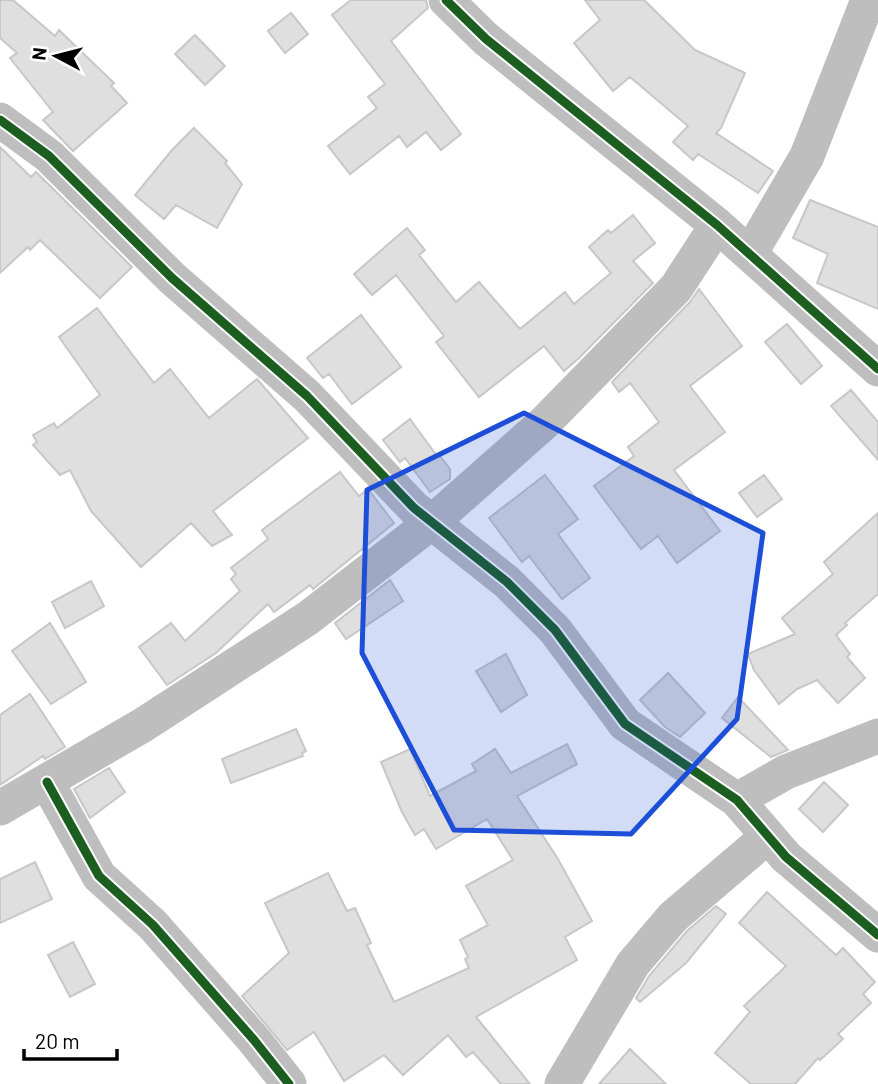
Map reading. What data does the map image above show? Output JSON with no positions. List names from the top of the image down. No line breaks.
{"scale_bar":"20 m","north":"left"}
